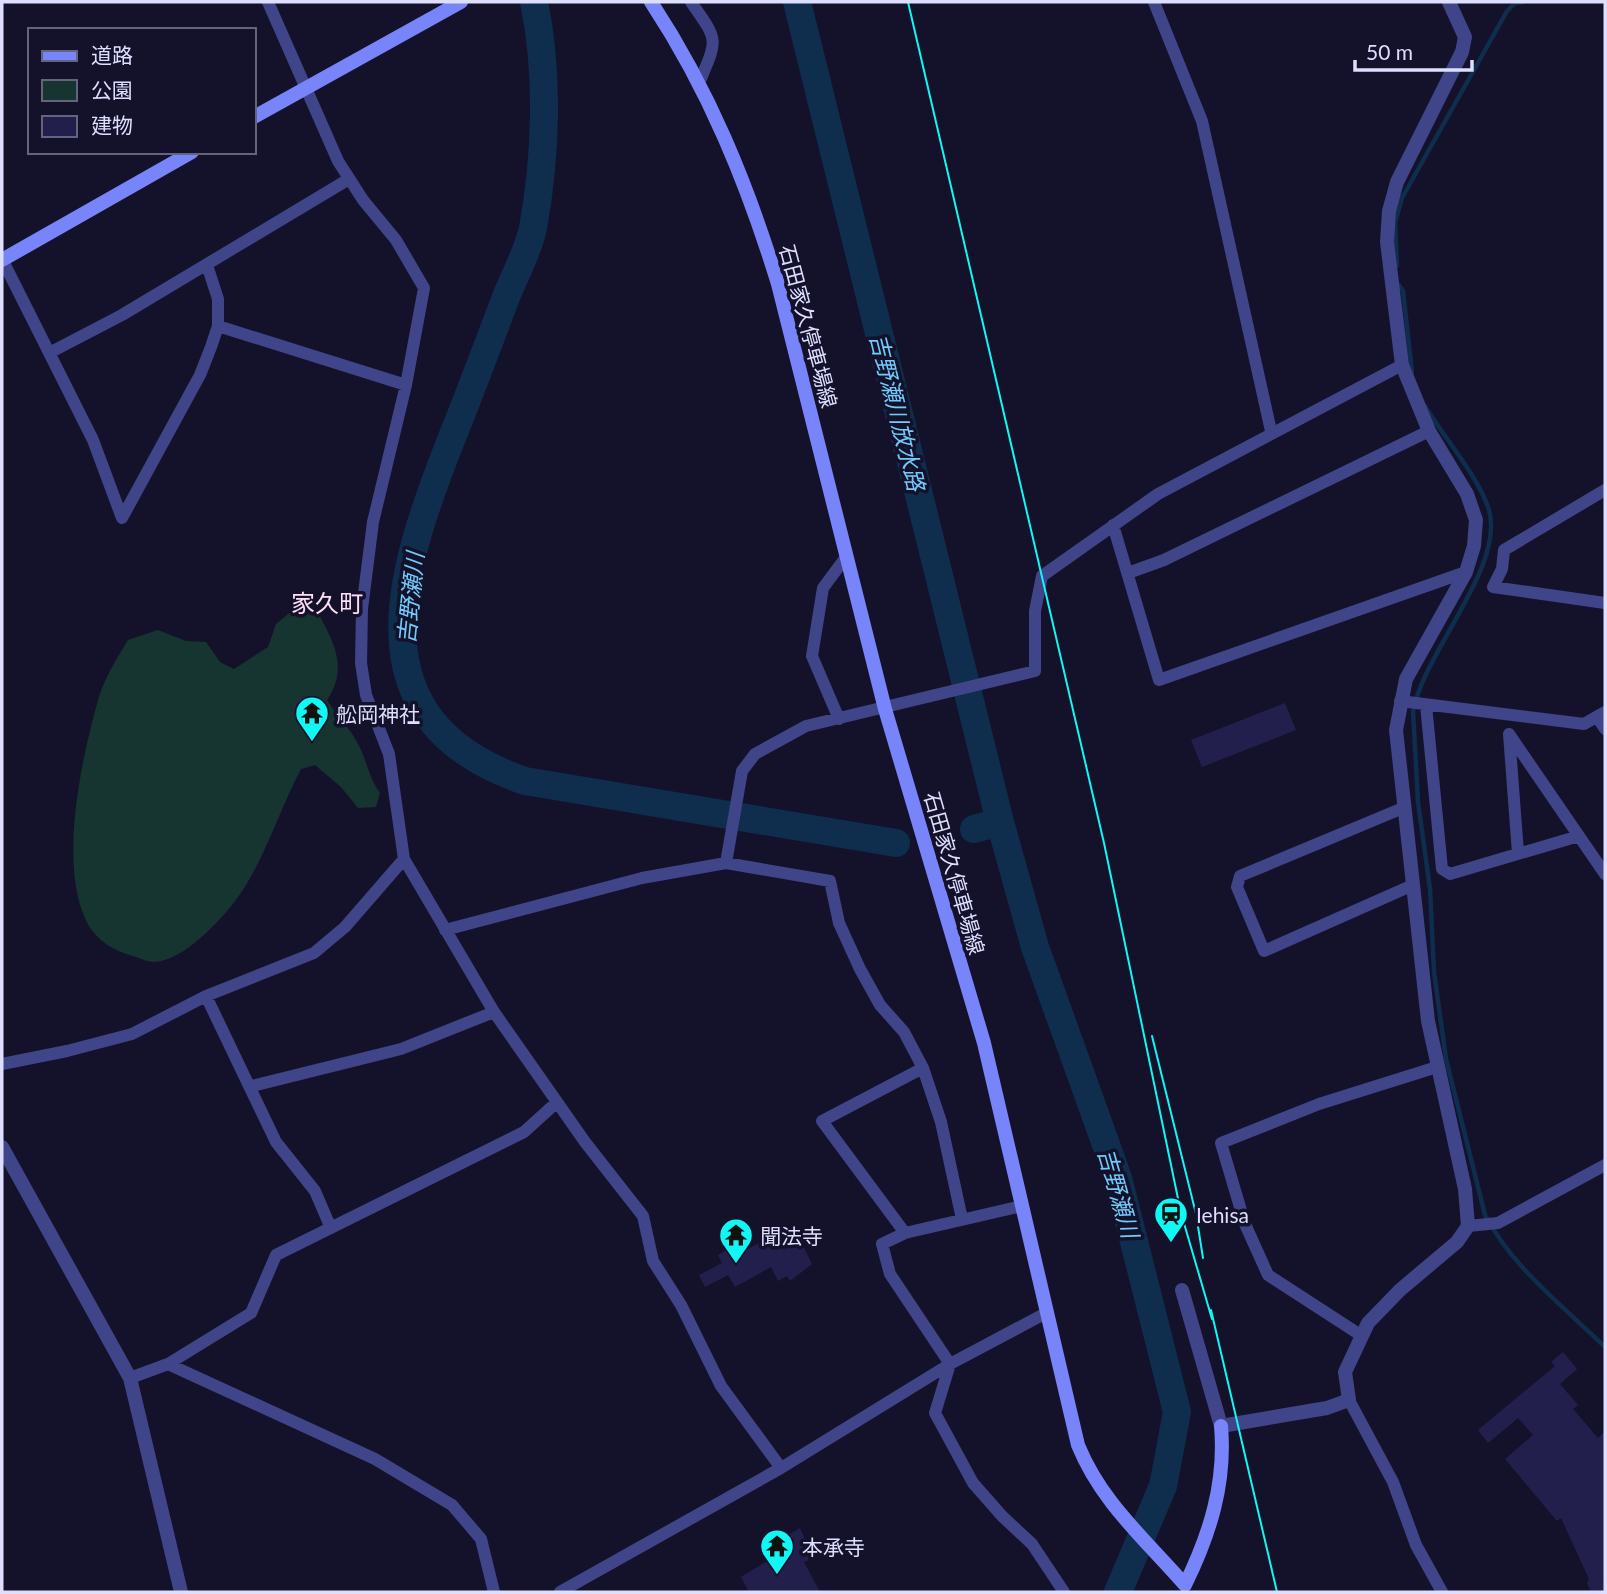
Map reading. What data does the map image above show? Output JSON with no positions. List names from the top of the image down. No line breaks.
{"streets":{"main road":["石田家久停車場線"]},"districts":["家久町"],"water":["吉野瀬川放水路","吉野瀬川"],"places":{"temple":["舩岡神社","聞法寺","本承寺"],"station":["Iehisa"]},"legend":["道路","公園","建物"],"scale_bar":"50 m"}
